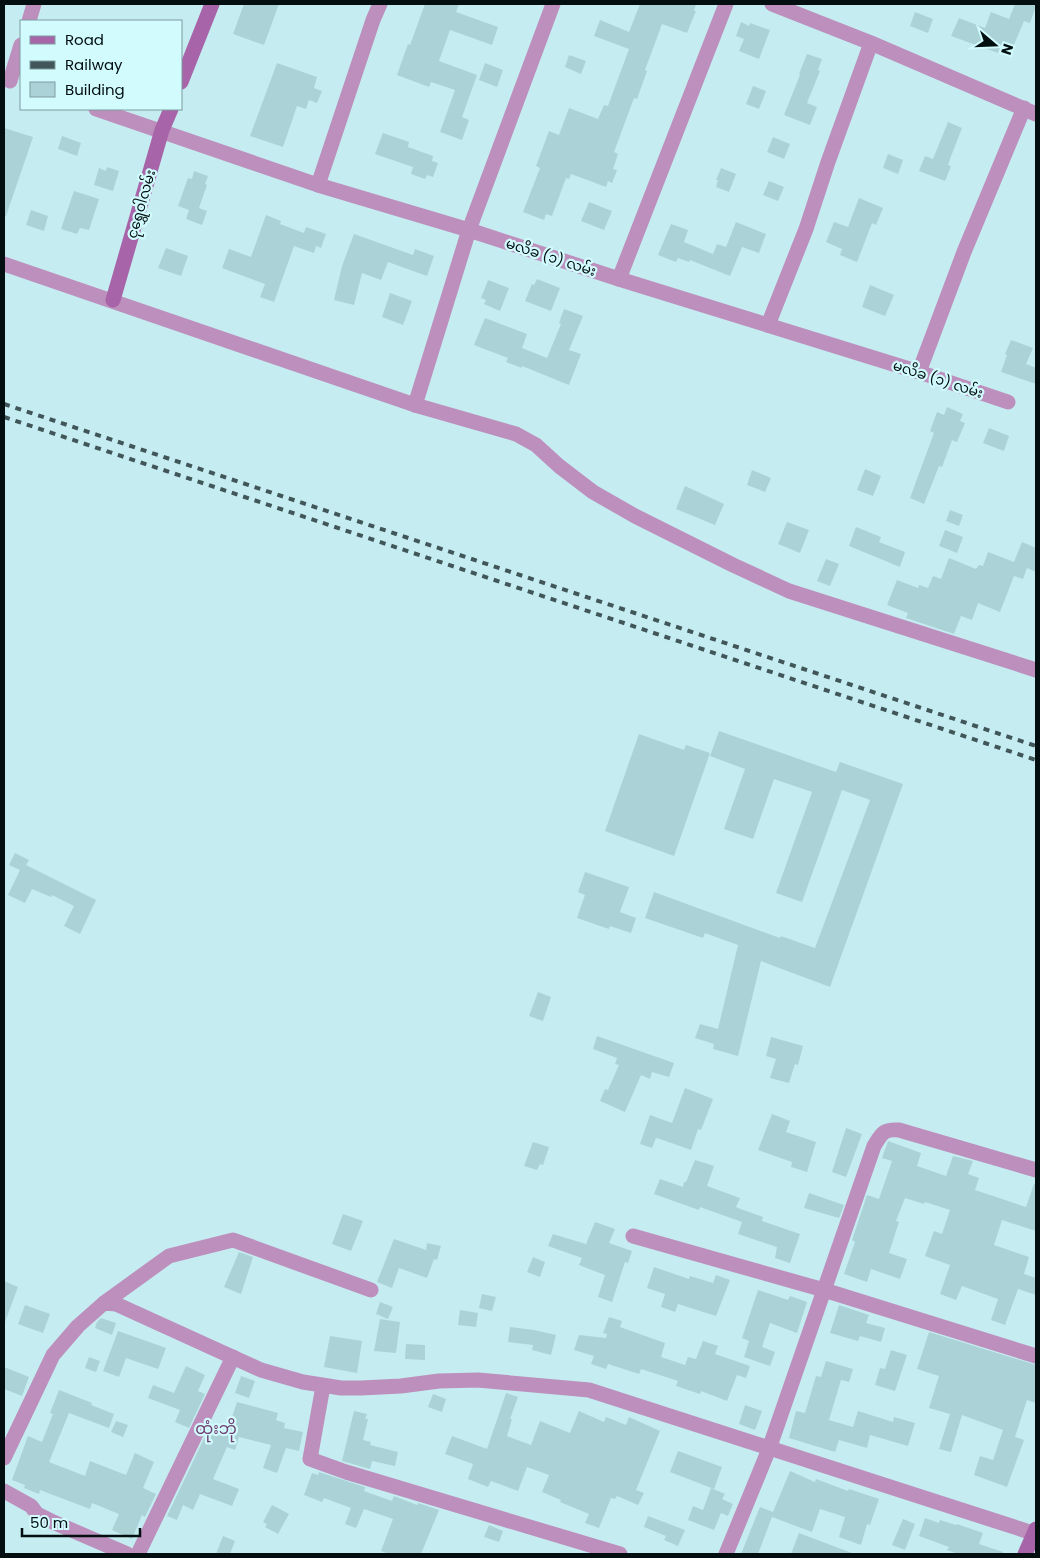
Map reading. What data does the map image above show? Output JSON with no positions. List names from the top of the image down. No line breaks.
{"streets":{"street":["ငုရွှေဝါလမ်း","မလိခ (၁) လမ်း"]},"crossings":[["ငုရွှေဝါလမ်း","မလိခ (၁) လမ်း"]],"districts":["ထုံးဘို"],"legend":["Road","Railway","Building"],"scale_bar":"50 m","north":"right"}
